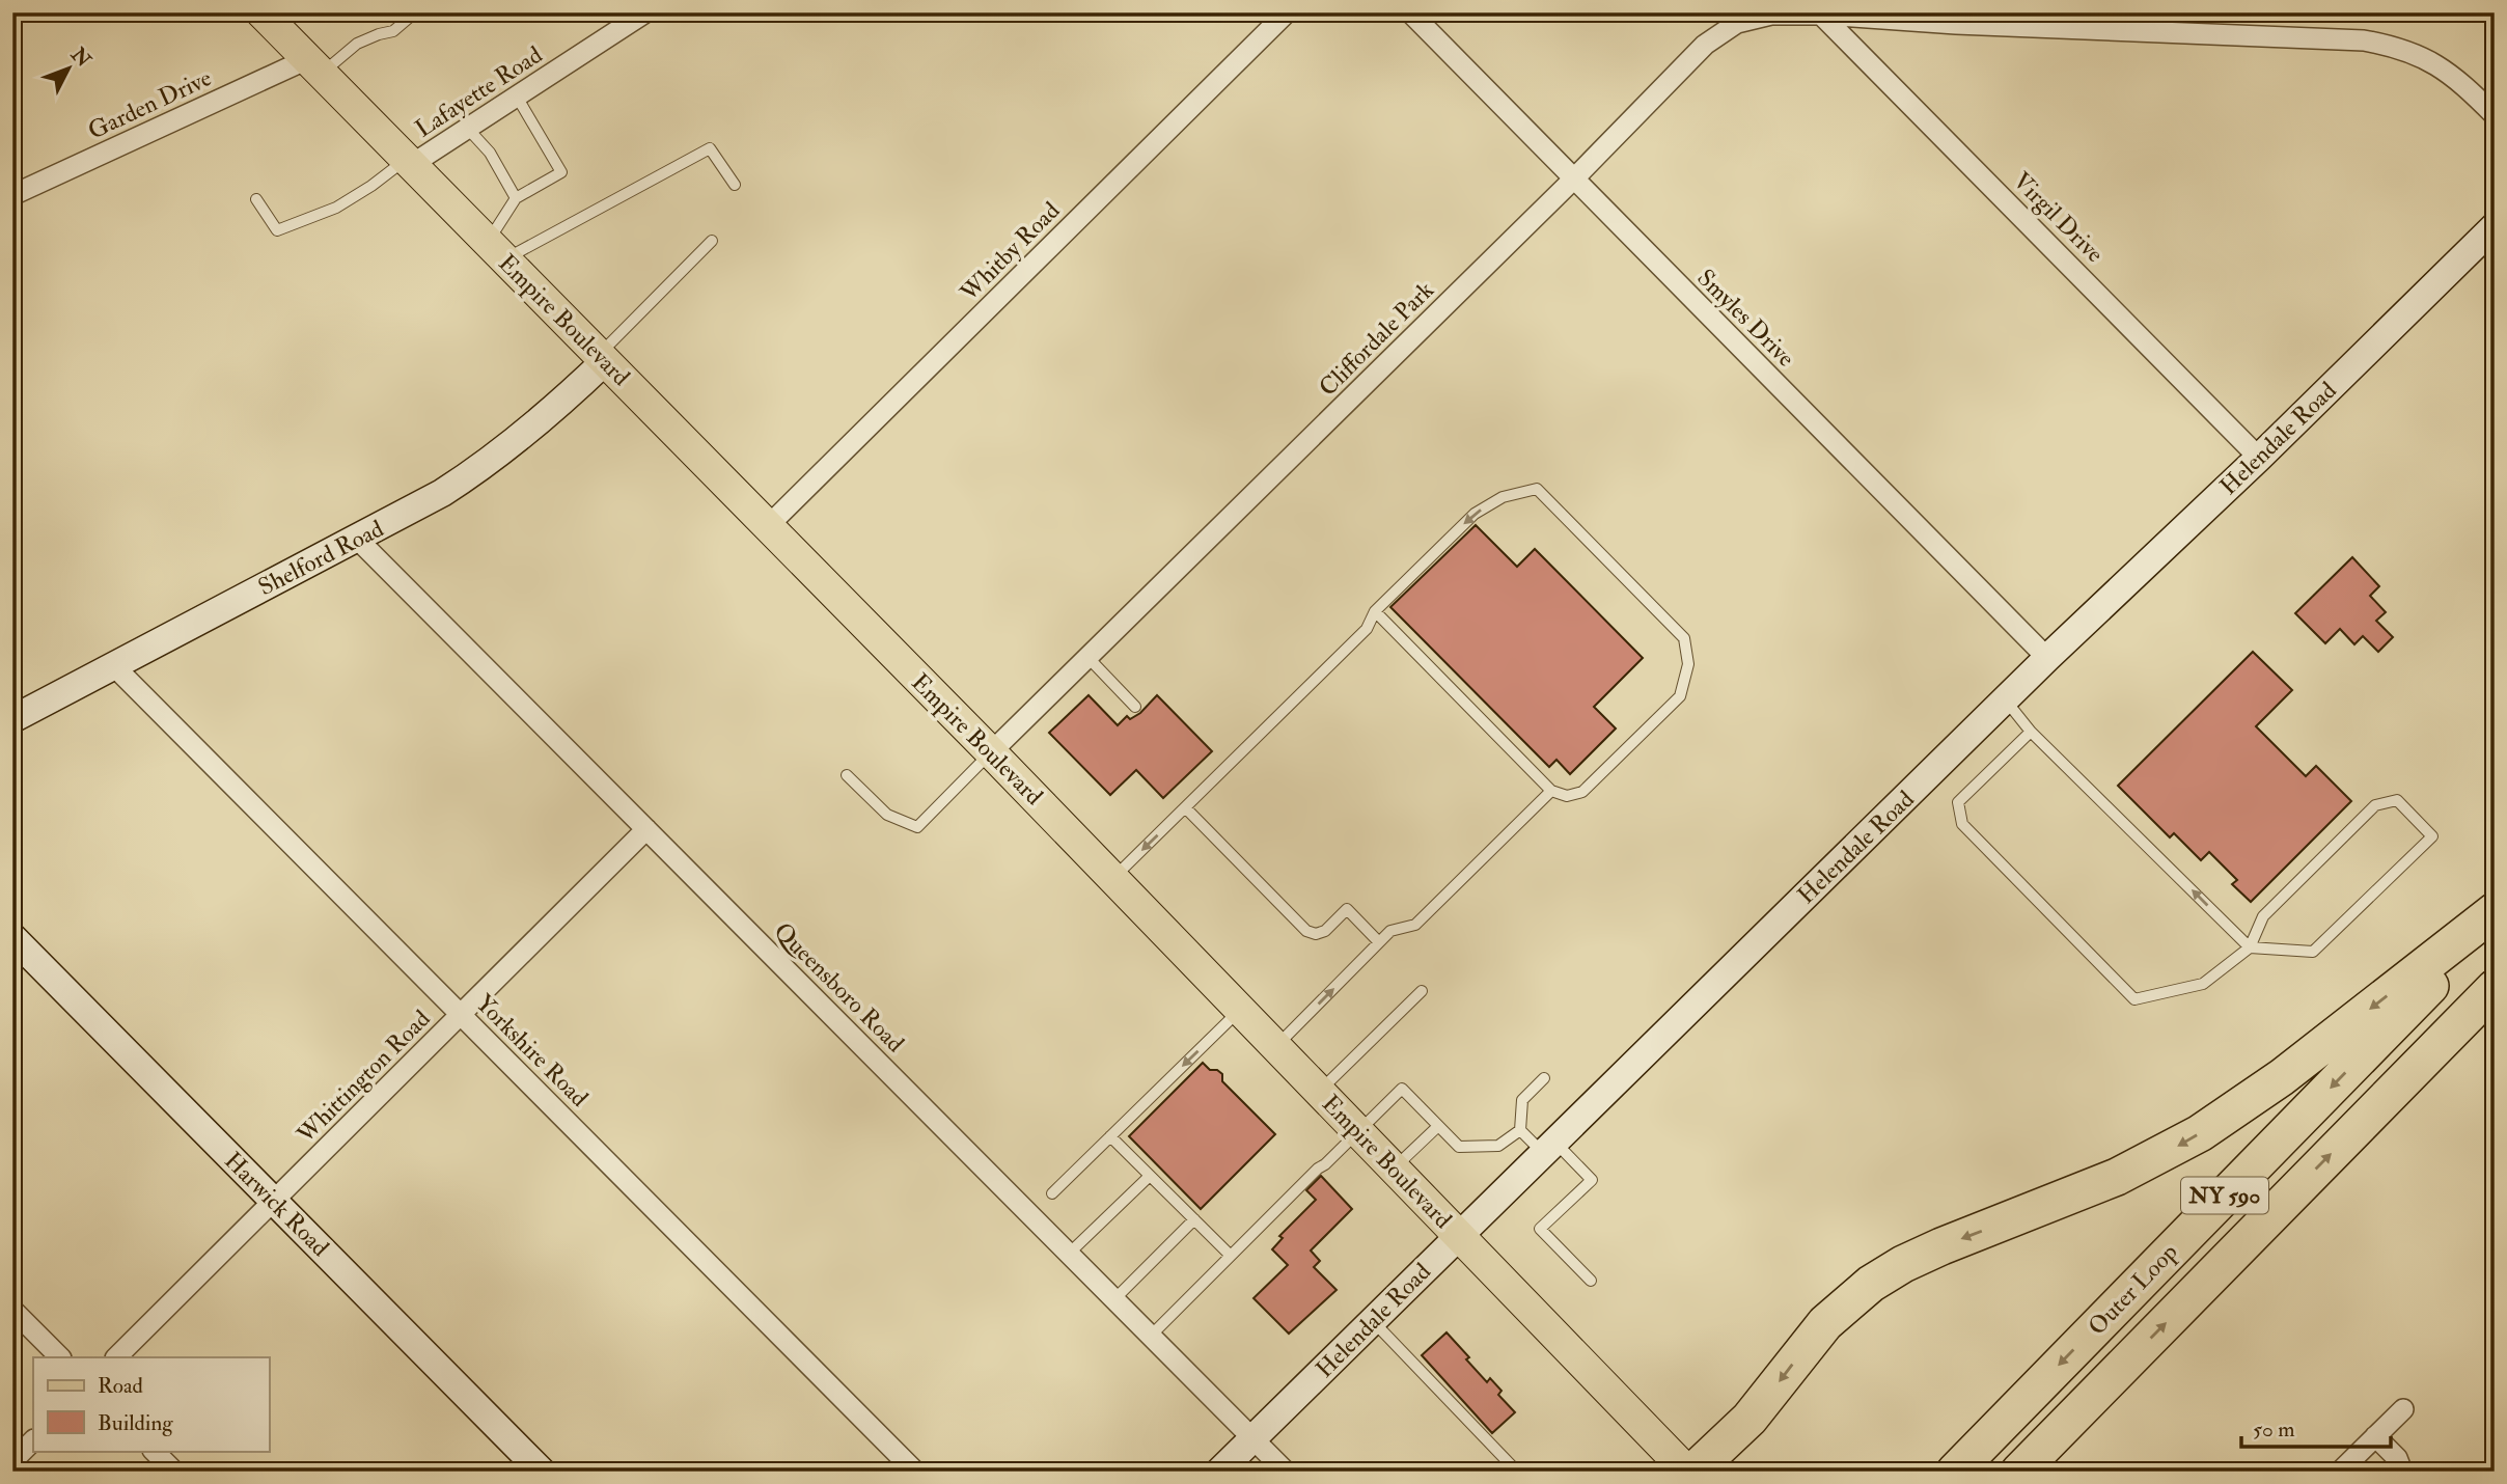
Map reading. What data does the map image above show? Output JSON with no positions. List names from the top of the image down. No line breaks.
{"streets":{"highway":["NY 590","Outer Loop"],"main road":["Empire Boulevard"],"street":["Lafayette Road","Garden Drive","Virgil Drive","Whitby Road","Smyles Drive","Cliffordale Park","Helendale Road","Shelford Road","Queensboro Road","Yorkshire Road","Whittington Road","Harwick Road"]},"crossings":[["Lafayette Road","Empire Boulevard"],["Garden Drive","Empire Boulevard"],["Virgil Drive","Cliffordale Park"],["Virgil Drive","Helendale Road"],["Whitby Road","Empire Boulevard"],["Smyles Drive","Cliffordale Park"],["Smyles Drive","Helendale Road"],["Empire Boulevard","Cliffordale Park"],["Empire Boulevard","Helendale Road"],["Empire Boulevard","Shelford Road"],["Helendale Road","Queensboro Road"],["Shelford Road","Queensboro Road"],["Shelford Road","Yorkshire Road"],["Queensboro Road","Whittington Road"],["Yorkshire Road","Whittington Road"],["Whittington Road","Harwick Road"]],"legend":["Road","Building"],"scale_bar":"50 m","north":"top right"}
